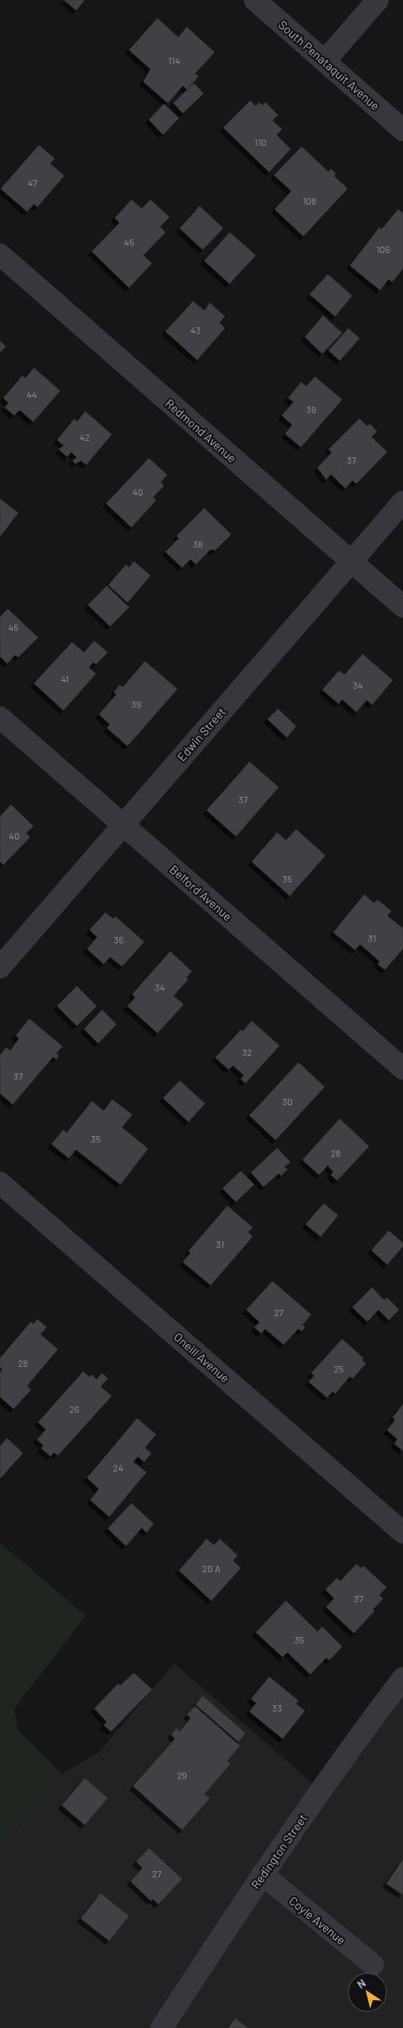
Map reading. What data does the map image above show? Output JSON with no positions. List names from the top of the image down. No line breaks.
{"streets":{"street":["South Penataquit Avenue","Redmond Avenue","Edwin Street","Belford Avenue","Oneill Avenue","Redington Street","Coyle Avenue"]},"crossings":[["Redmond Avenue","Edwin Street"],["Edwin Street","Belford Avenue"],["Redington Street","Coyle Avenue"]],"house_numbers":["114","110","47","108","45","106","43","44","39","42","37","40","38","45","41","34","39","37","40","35","31","36","34","32","37","30","35","28","31","27","28","25","26","24","20 A","37","35","33","29","27"],"north":"top left"}
